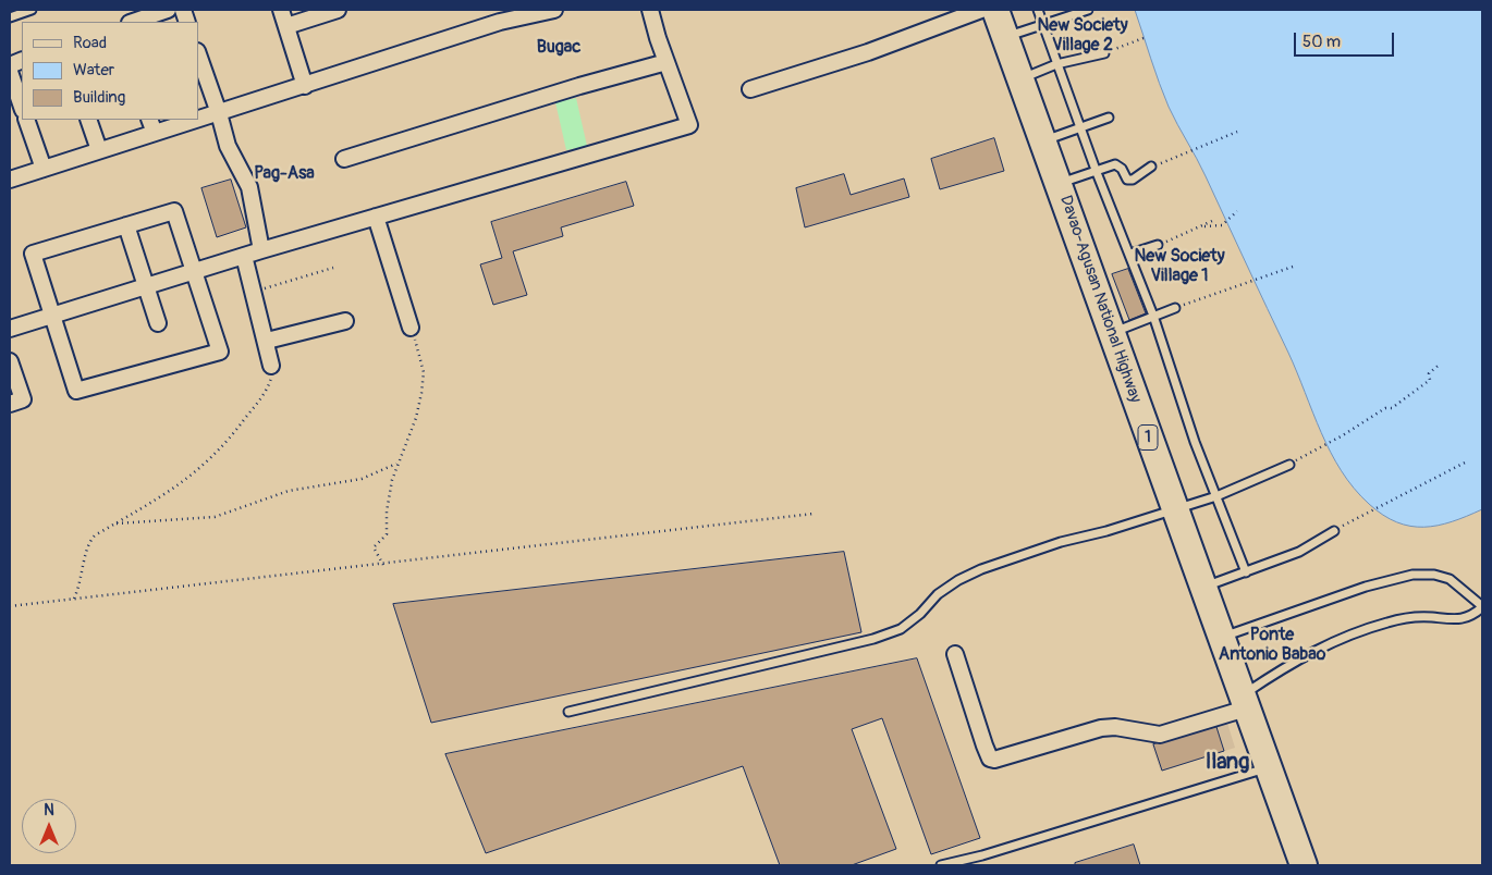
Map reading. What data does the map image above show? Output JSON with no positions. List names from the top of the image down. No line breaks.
{"streets":{"highway":["Davao-Agusan National Highway","1"]},"districts":["New Society Village 2","Bugac","Pag-Asa","New Society Village 1","Ponte Antonio Babao","Ilang"],"legend":["Road","Water","Building"],"scale_bar":"50 m","north":"top"}
